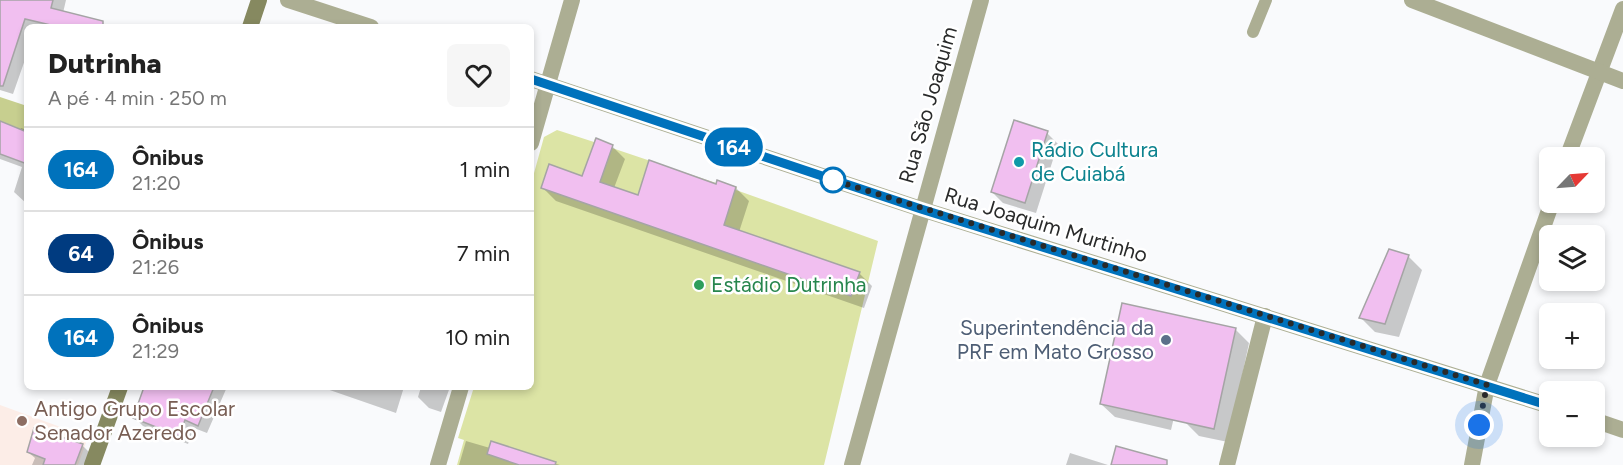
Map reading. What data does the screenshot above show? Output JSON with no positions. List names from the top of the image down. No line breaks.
{"streets":{"street":["Rua São Joaquim","Rua Joaquim Murtinho"]},"crossings":[["Rua São Joaquim","Rua Joaquim Murtinho"]],"places":["Rádio Cultura de Cuiabá","Estádio Dutrinha","Superintendência da PRF em Mato Grosso","Antigo Grupo Escolar Senador Azeredo"],"lines":["bus line 164"],"north":"top right","page":{"on_map":"164","heading":["Dutrinha","A pé · 4 min · 250 m"],"list":[{"mark":"164","name":"Ônibus","note":"21:20","value":"1 min"},{"mark":"64","name":"Ônibus","note":"21:26","value":"7 min"},{"mark":"164","name":"Ônibus","note":"21:29","value":"10 min"}],"map_buttons":["+","−"]}}
